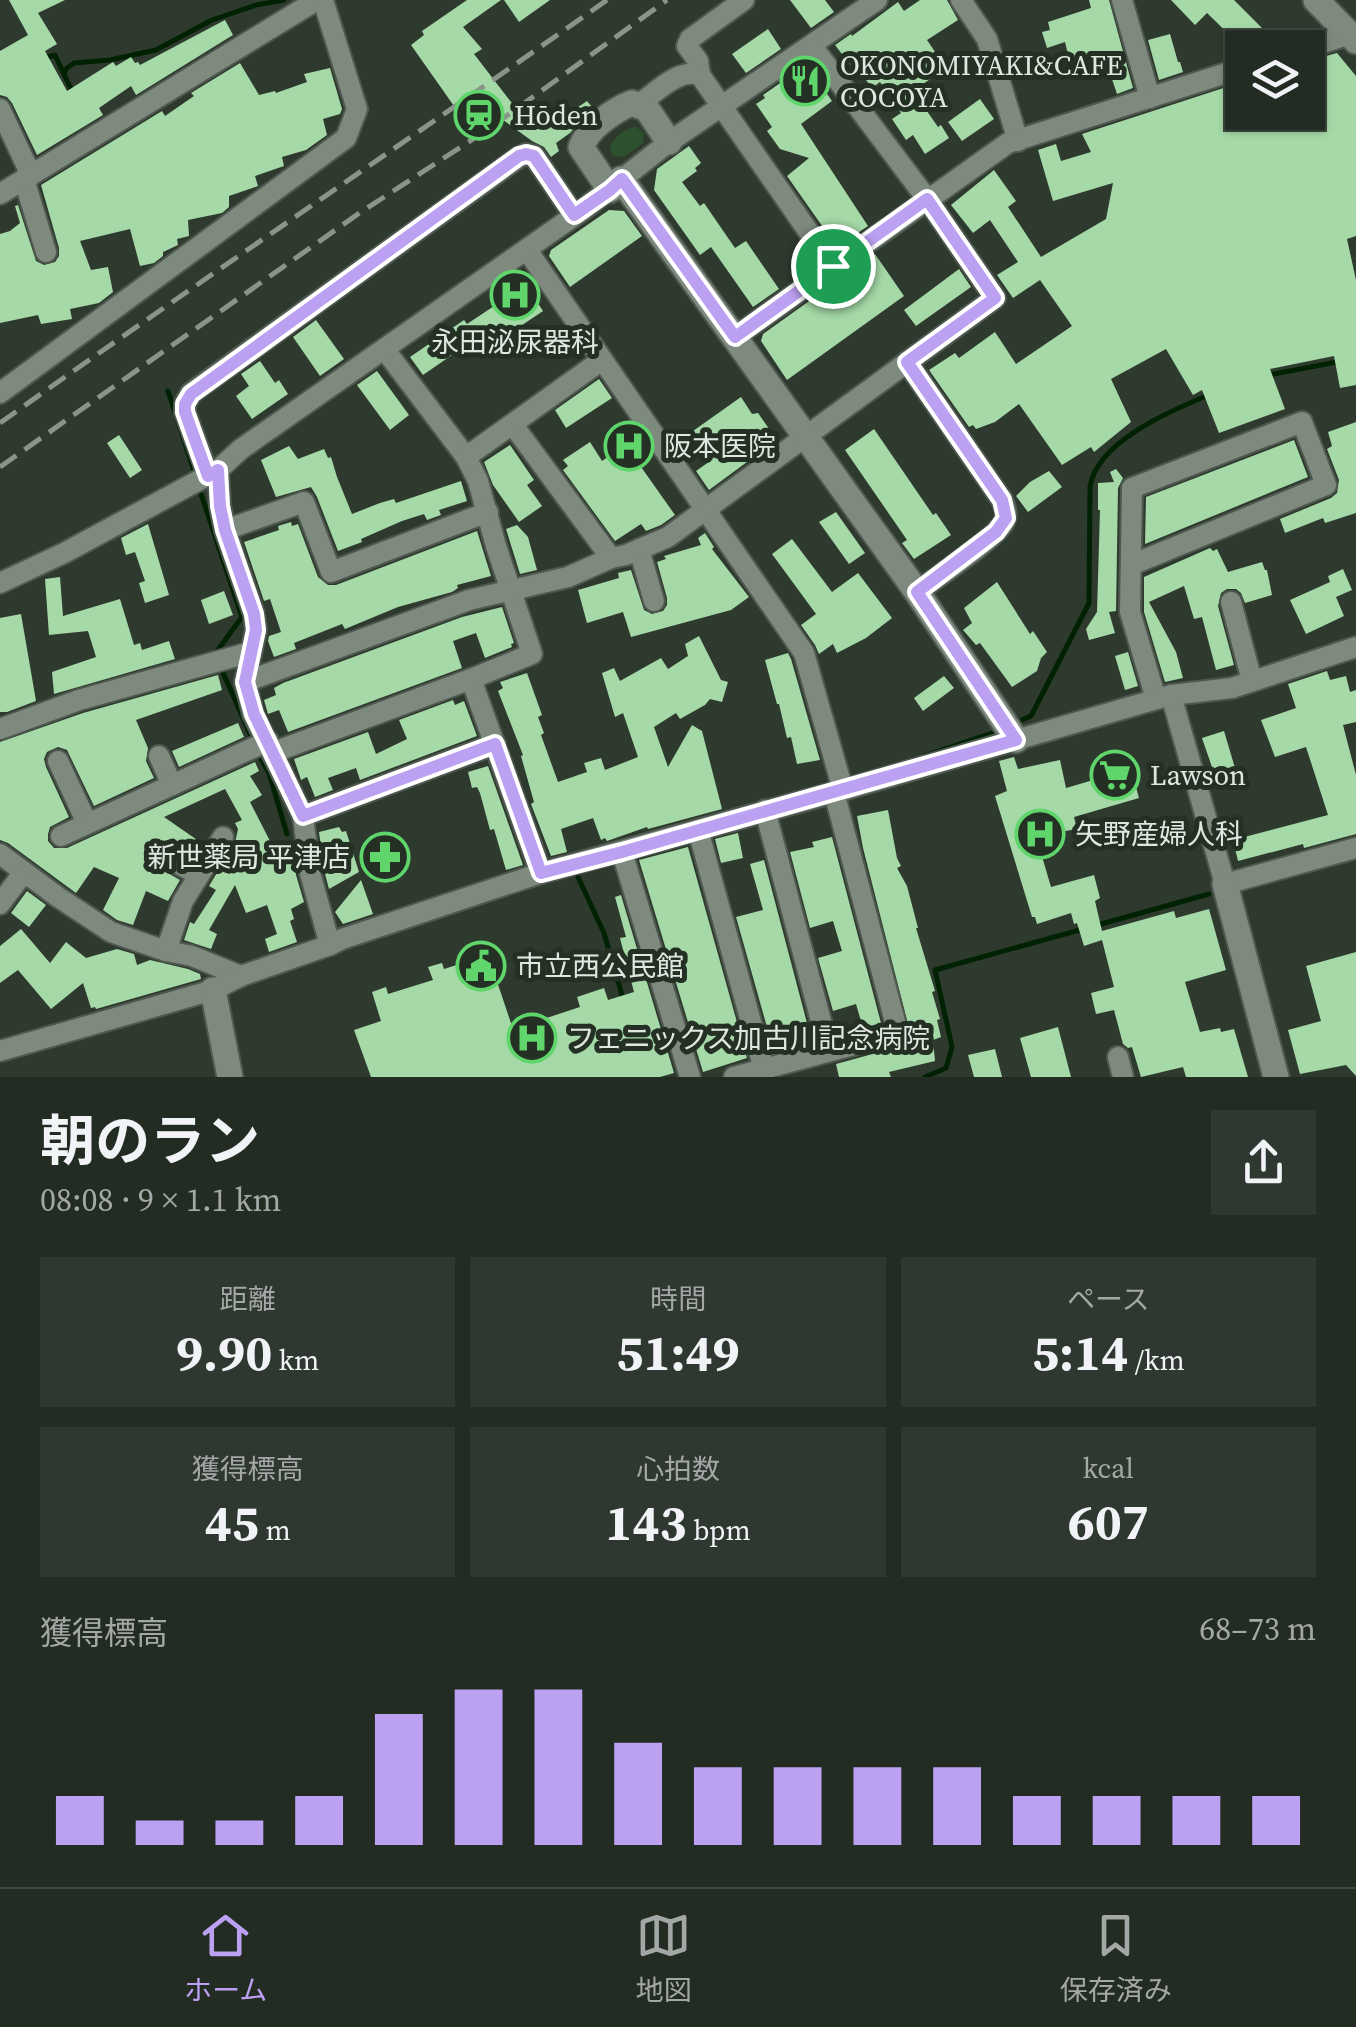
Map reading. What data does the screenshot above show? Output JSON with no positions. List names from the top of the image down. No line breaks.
{"places":{"restaurant":["OKONOMIYAKI&CAFE COCOYA"],"station":["Hōden"],"hospital":["永田泌尿器科","阪本医院","矢野産婦人科","フェニックス加古川記念病院"],"supermarket":["Lawson"],"pharmacy":["新世薬局 平津店"],"public building":["市立西公民館"]},"page":{"heading":["朝のラン","08:08 · 9 × 1.1 km"],"stats":[["距離","9.90 km"],["時間","51:49"],["ペース","5:14 /km"],["獲得標高","45 m"],["心拍数","143 bpm"],["kcal","607"]],"chart":["獲得標高","68–73 m"],"tabs":["ホーム","地図","保存済み"]}}
